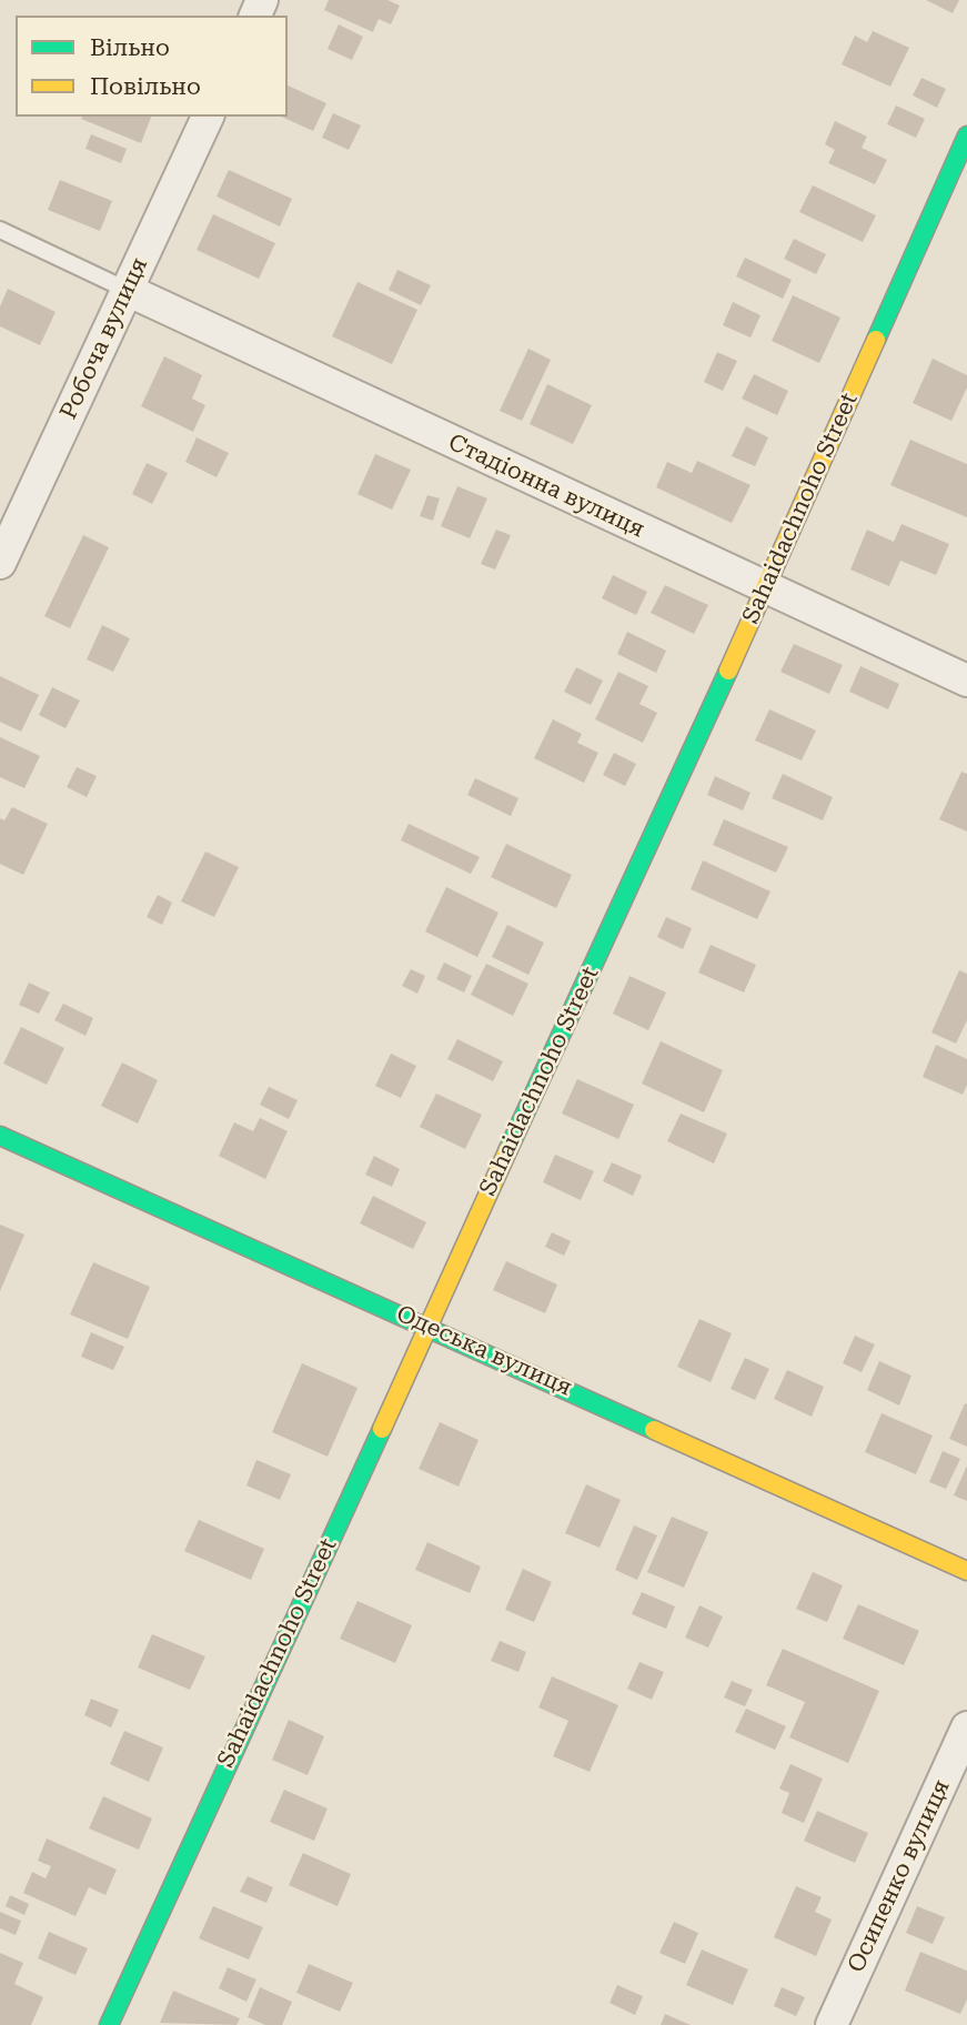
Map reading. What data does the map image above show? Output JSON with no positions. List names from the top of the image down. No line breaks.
{"streets":{"street":["Робоча вулиця","Стадіонна вулиця","Sahaidachnoho Street","Одеська вулиця","Осипенко вулиця"]},"crossings":[["Робоча вулиця","Стадіонна вулиця"],["Стадіонна вулиця","Sahaidachnoho Street"],["Sahaidachnoho Street","Одеська вулиця"]],"legend":["Вільно","Повільно"]}
